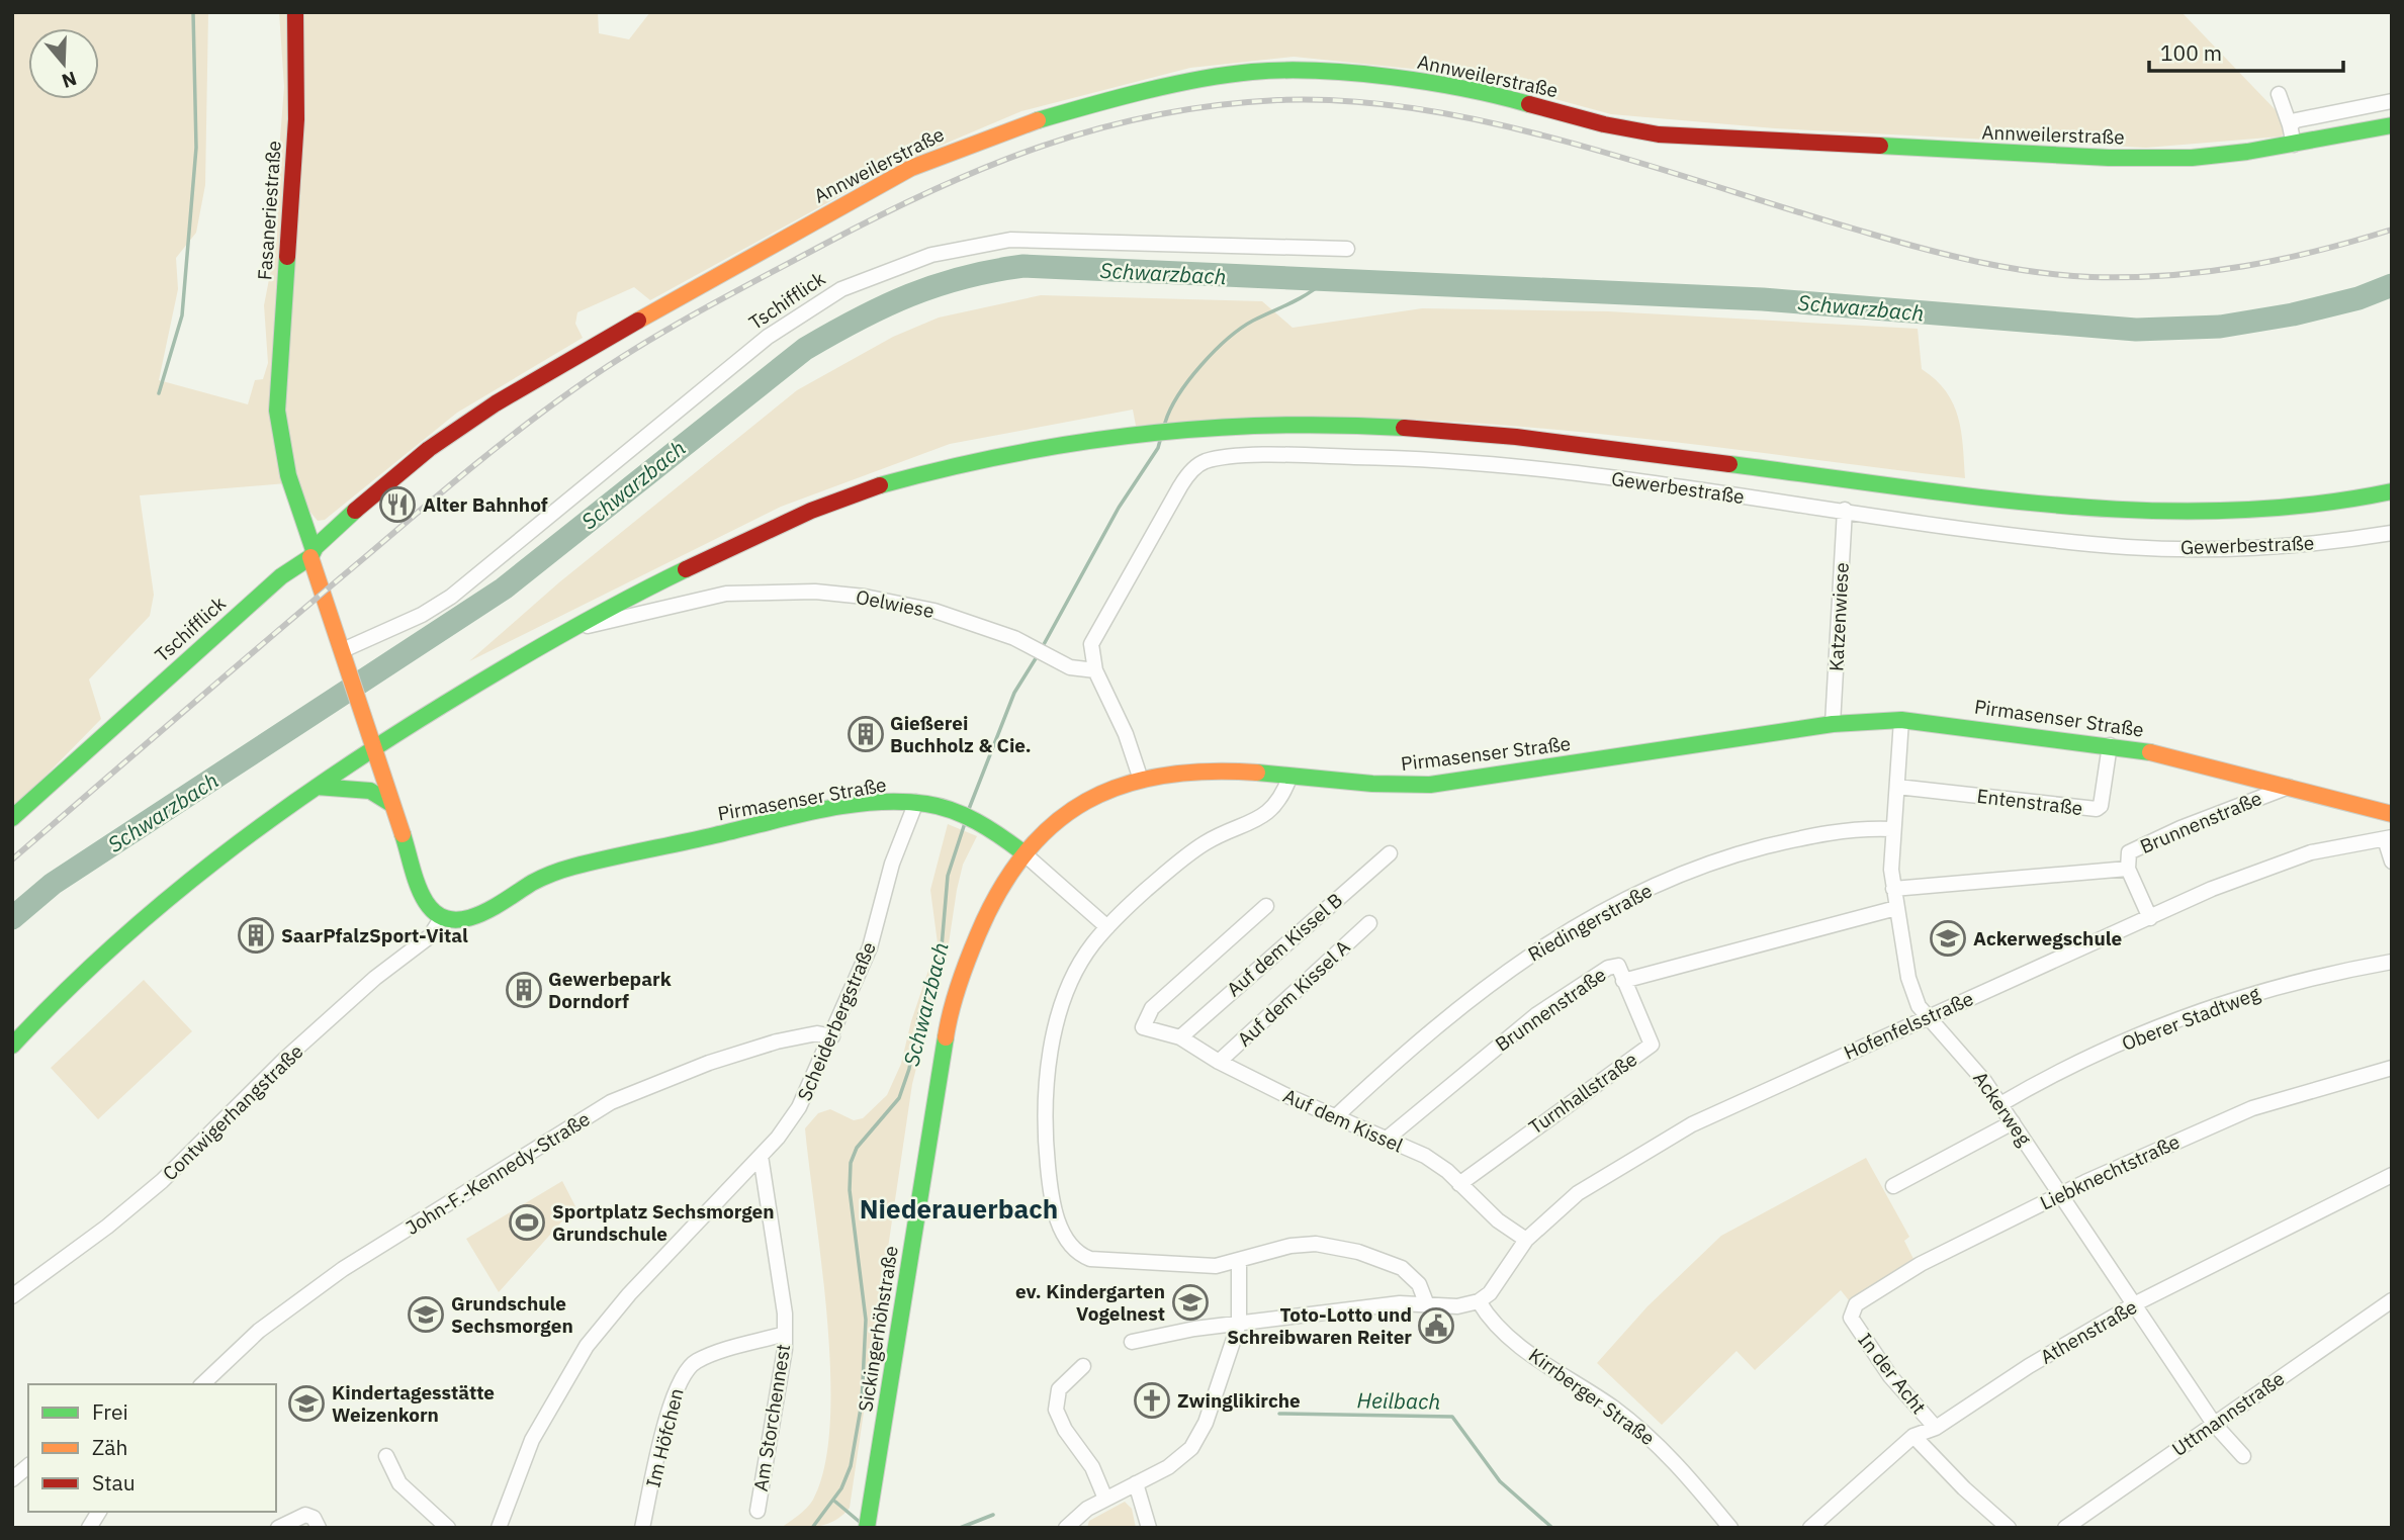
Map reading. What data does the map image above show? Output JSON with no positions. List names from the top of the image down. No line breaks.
{"streets":{"main road":["Annweilerstraße","Fasaneriestraße","Tschifflick","Pirmasenser Straße","Sickingerhöhstraße"],"street":["Gewerbestraße","Oelwiese","Katzenwiese","Entenstraße","Brunnenstraße","Riedingerstraße","Auf dem Kissel B","Auf dem Kissel A","Oberer Stadtweg","Scheiderbergstraße","Hofenfelsstraße","Turnhallstraße","Ackerweg","Contwigerhangstraße","Auf dem Kissel","Liebknechtstraße","John-F.-Kennedy-Straße","Athenstraße","In der Acht","Kirrberger Straße","Uttmannstraße","Am Storchennest","Im Höfchen"]},"crossings":[["Annweilerstraße","Tschifflick"],["Fasaneriestraße","Tschifflick"],["Gewerbestraße","Oelwiese"],["Gewerbestraße","Katzenwiese"],["Katzenwiese","Pirmasenser Straße"],["Pirmasenser Straße","Entenstraße"],["Pirmasenser Straße","Brunnenstraße"],["Pirmasenser Straße","Scheiderbergstraße"],["Pirmasenser Straße","Ackerweg"],["Pirmasenser Straße","Contwigerhangstraße"],["Pirmasenser Straße","Sickingerhöhstraße"],["Entenstraße","Ackerweg"],["Brunnenstraße","Hofenfelsstraße"],["Brunnenstraße","Turnhallstraße"],["Brunnenstraße","Ackerweg"],["Brunnenstraße","Auf dem Kissel"],["Riedingerstraße","Ackerweg"],["Riedingerstraße","Auf dem Kissel"],["Auf dem Kissel B","Auf dem Kissel"],["Auf dem Kissel A","Auf dem Kissel"],["Oberer Stadtweg","Ackerweg"],["Scheiderbergstraße","John-F.-Kennedy-Straße"],["Scheiderbergstraße","Am Storchennest"],["Hofenfelsstraße","Ackerweg"],["Hofenfelsstraße","Auf dem Kissel"],["Hofenfelsstraße","Kirrberger Straße"],["Turnhallstraße","Auf dem Kissel"],["Ackerweg","Liebknechtstraße"],["Ackerweg","Athenstraße"],["Ackerweg","Uttmannstraße"],["Liebknechtstraße","In der Acht"],["Athenstraße","In der Acht"],["Am Storchennest","Im Höfchen"]],"districts":["Niederauerbach"],"water":["Schwarzbach","Heilbach"],"places":{"restaurant":["Alter Bahnhof"],"building":["Gießerei Buchholz & Cie.","SaarPfalzSport-Vital","Gewerbepark Dorndorf"],"school or university":["Ackerwegschule","ev. Kindergarten Vogelnest","Grundschule Sechsmorgen","Kindertagesstätte Weizenkorn"],"sports":["Sportplatz Sechsmorgen Grundschule"],"public building":["Toto-Lotto und Schreibwaren Reiter"],"church":["Zwinglikirche"]},"legend":["Frei","Zäh","Stau"],"scale_bar":"100 m","north":"bottom"}
